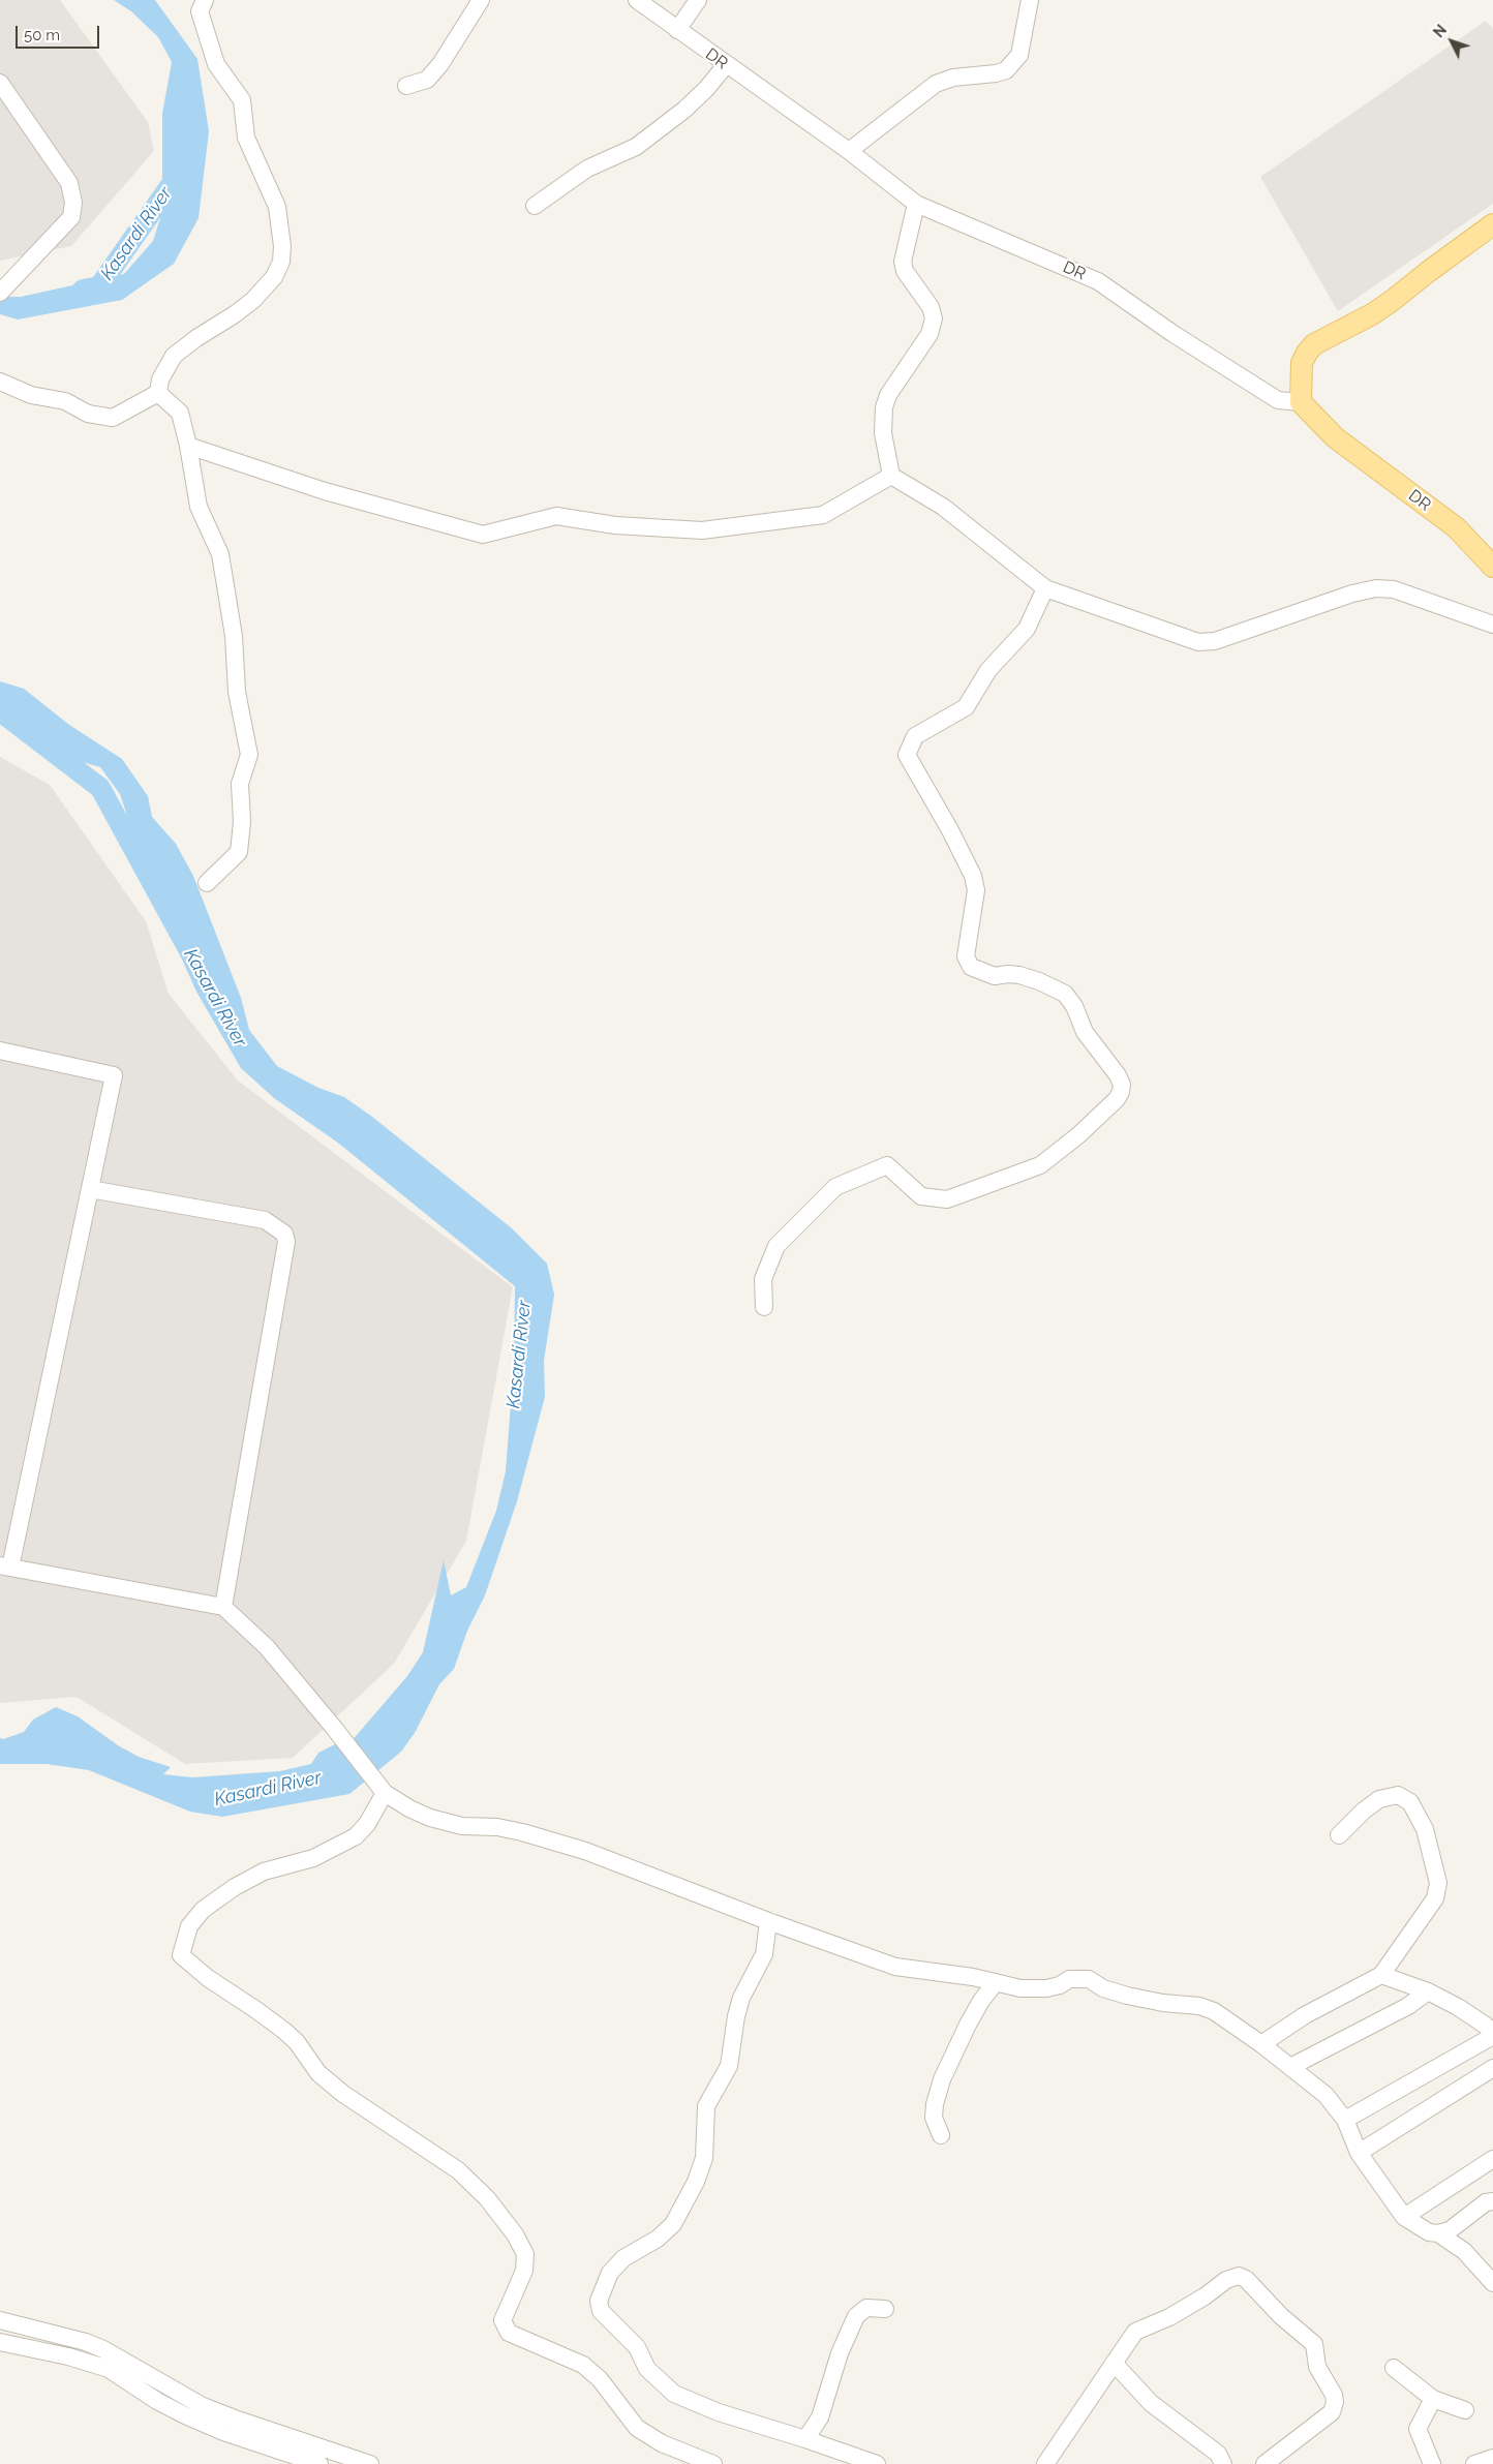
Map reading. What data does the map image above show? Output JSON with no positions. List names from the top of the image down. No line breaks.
{"streets":{"main road":["DR"]},"water":["Kasardi River"],"scale_bar":"50 m","north":"top left"}
